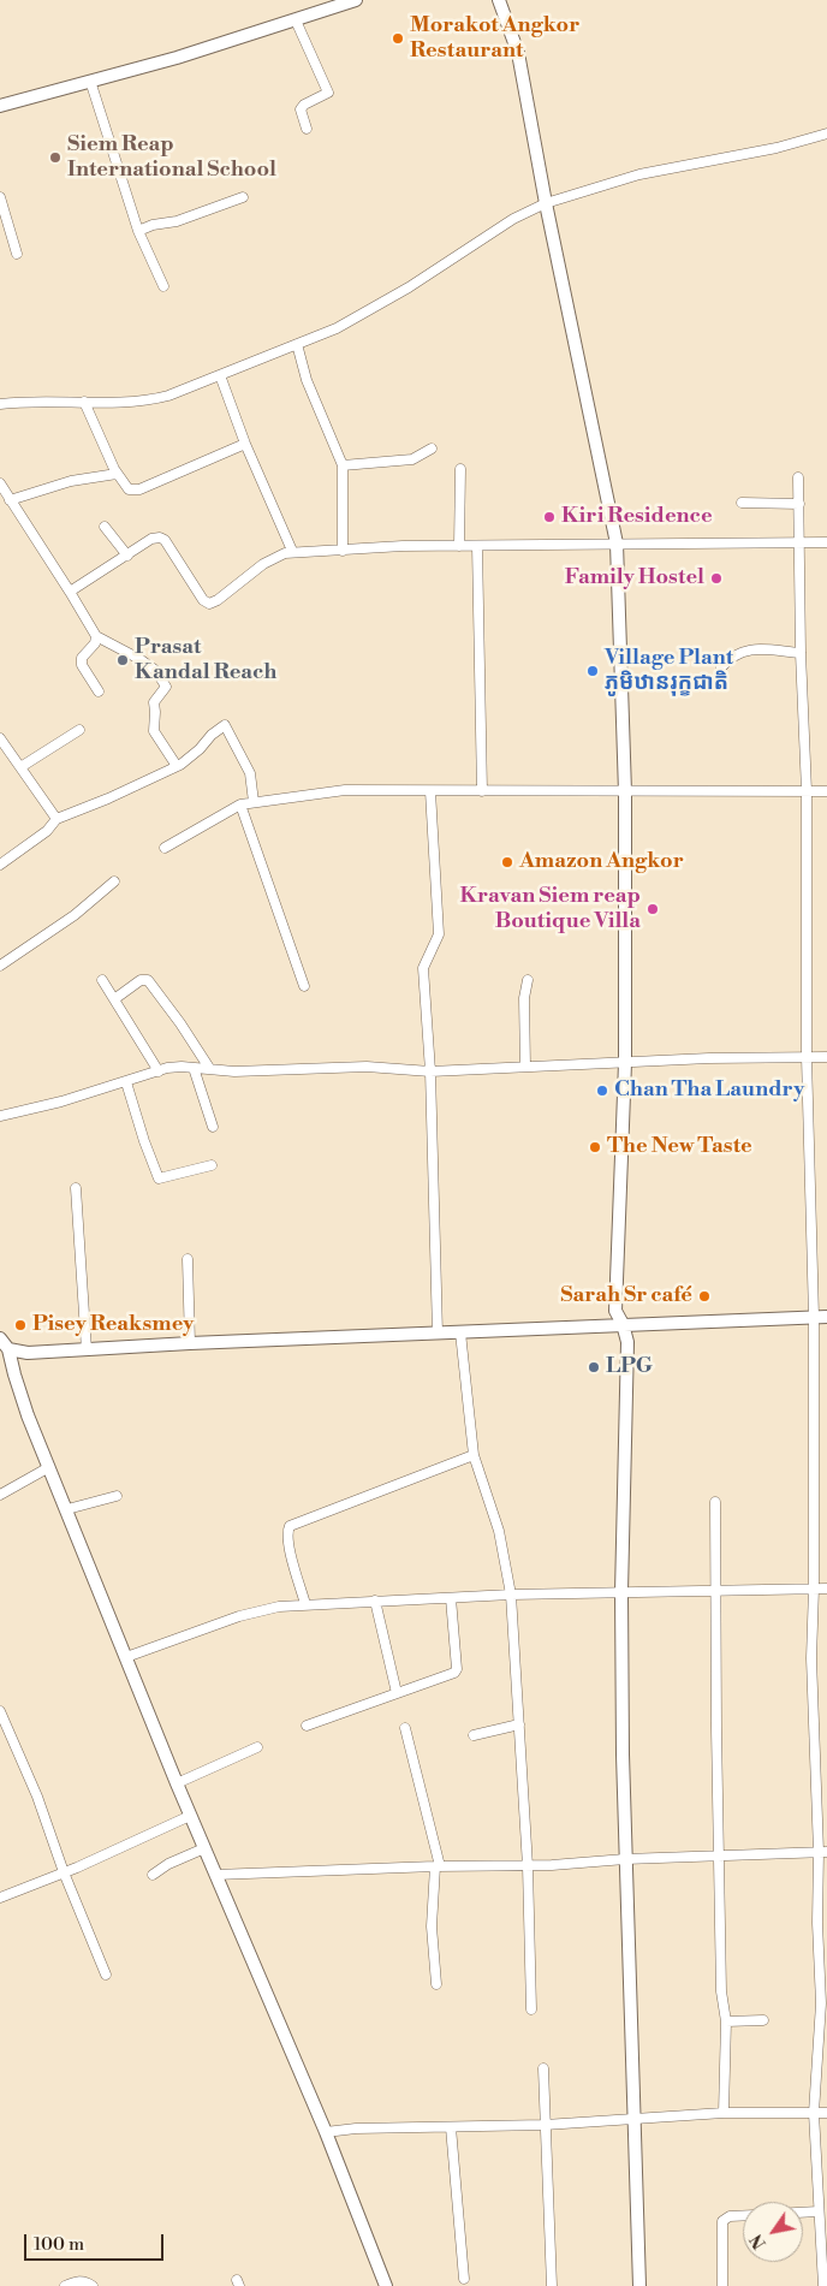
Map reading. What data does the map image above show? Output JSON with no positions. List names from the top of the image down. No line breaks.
{"places":["Morakot Angkor Restaurant","Siem Reap International School","Kiri Residence","Family Hostel","Prasat Kandal Reach","Village Plant ភូមិឋានរុក្ខជាតិ","Amazon Angkor","Kravan Siem reap Boutique Villa","Chan Tha Laundry","The New Taste","Sarah Sr café","Pisey Reaksmey","LPG"],"scale_bar":"100 m","north":"bottom left"}
